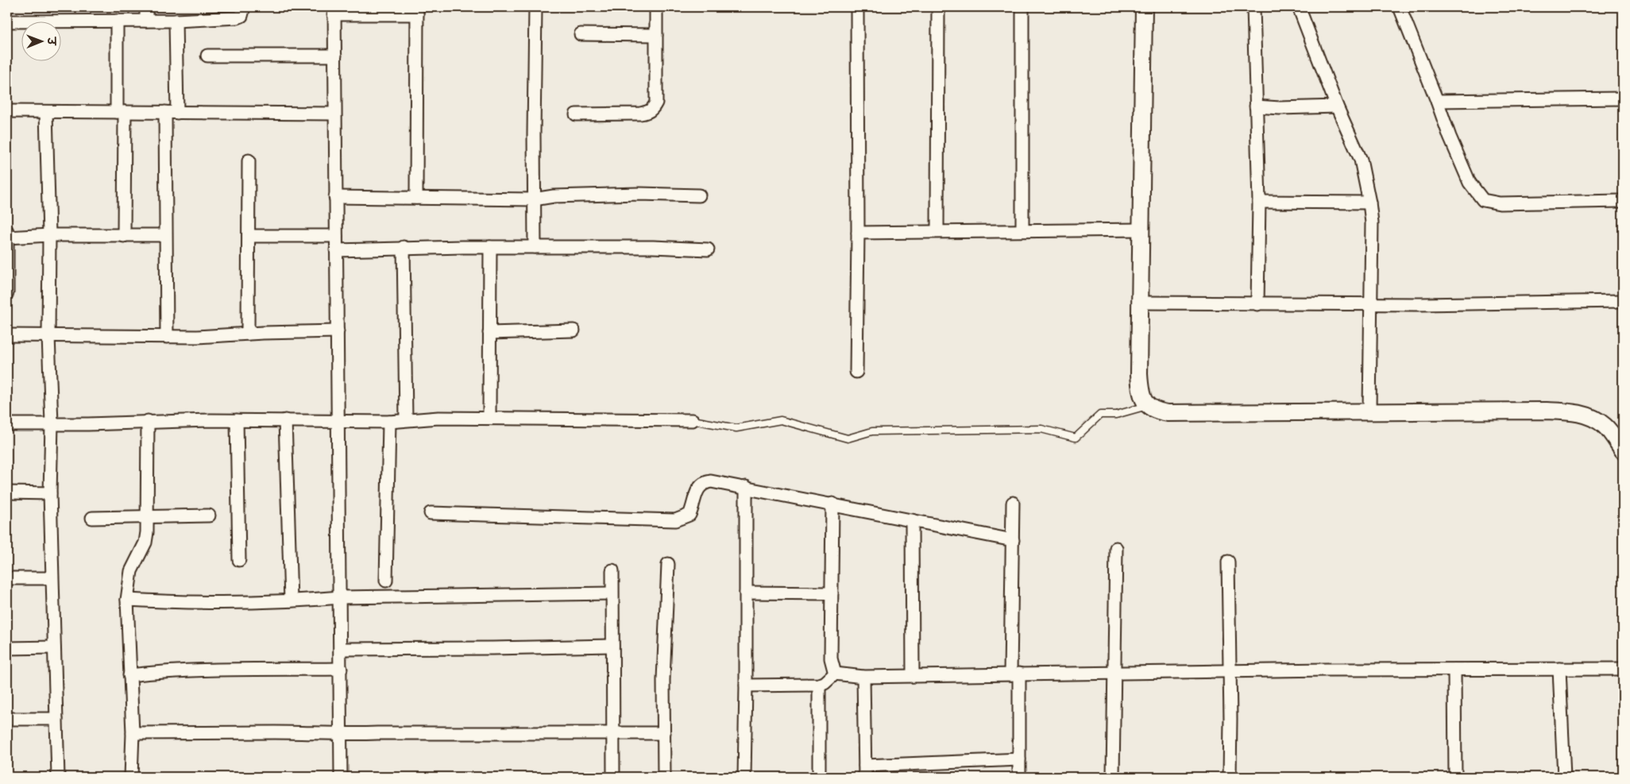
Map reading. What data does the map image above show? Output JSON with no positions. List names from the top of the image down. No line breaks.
{"north":"right"}
